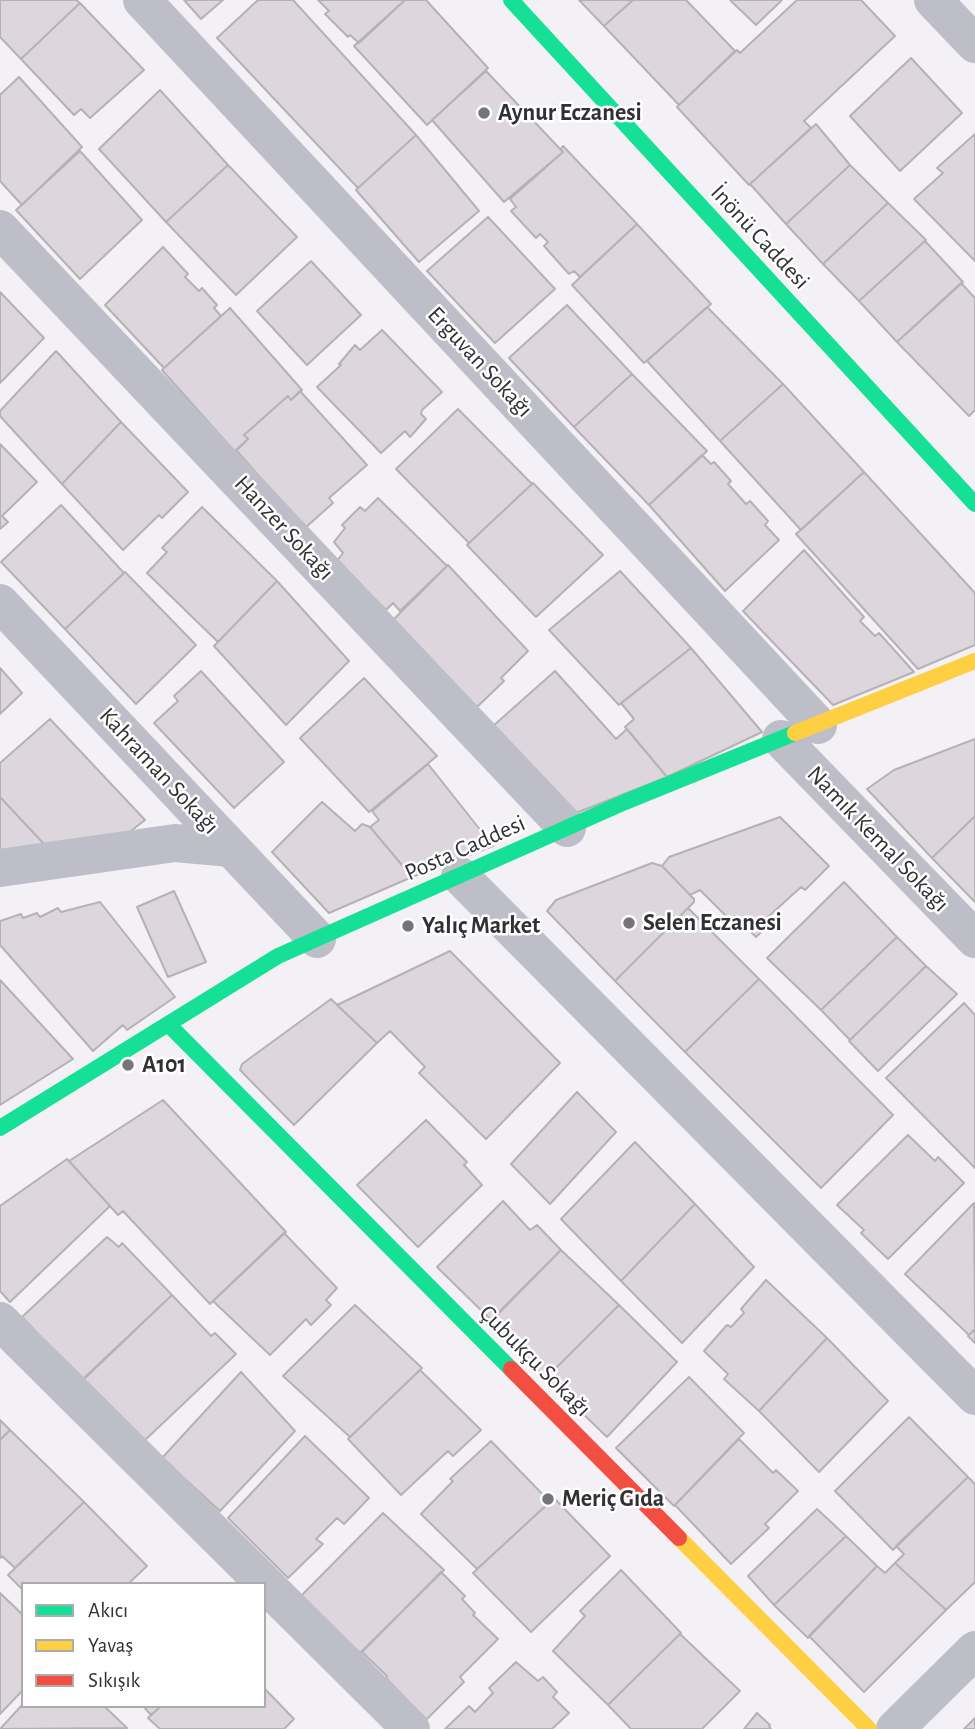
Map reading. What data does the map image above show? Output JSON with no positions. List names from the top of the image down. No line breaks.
{"streets":{"street":["İnönü Caddesi","Erguvan Sokağı","Hanzer Sokağı","Kahraman Sokağı","Namık Kemal Sokağı","Posta Caddesi","Çubukçu Sokağı"]},"crossings":[["Erguvan Sokağı","Posta Caddesi"],["Hanzer Sokağı","Posta Caddesi"],["Kahraman Sokağı","Posta Caddesi"],["Namık Kemal Sokağı","Posta Caddesi"],["Posta Caddesi","Çubukçu Sokağı"]],"places":["Aynur Eczanesi","Selen Eczanesi","Yalıç Market","A101","Meriç Gıda"],"legend":["Akıcı","Yavaş","Sıkışık"]}
